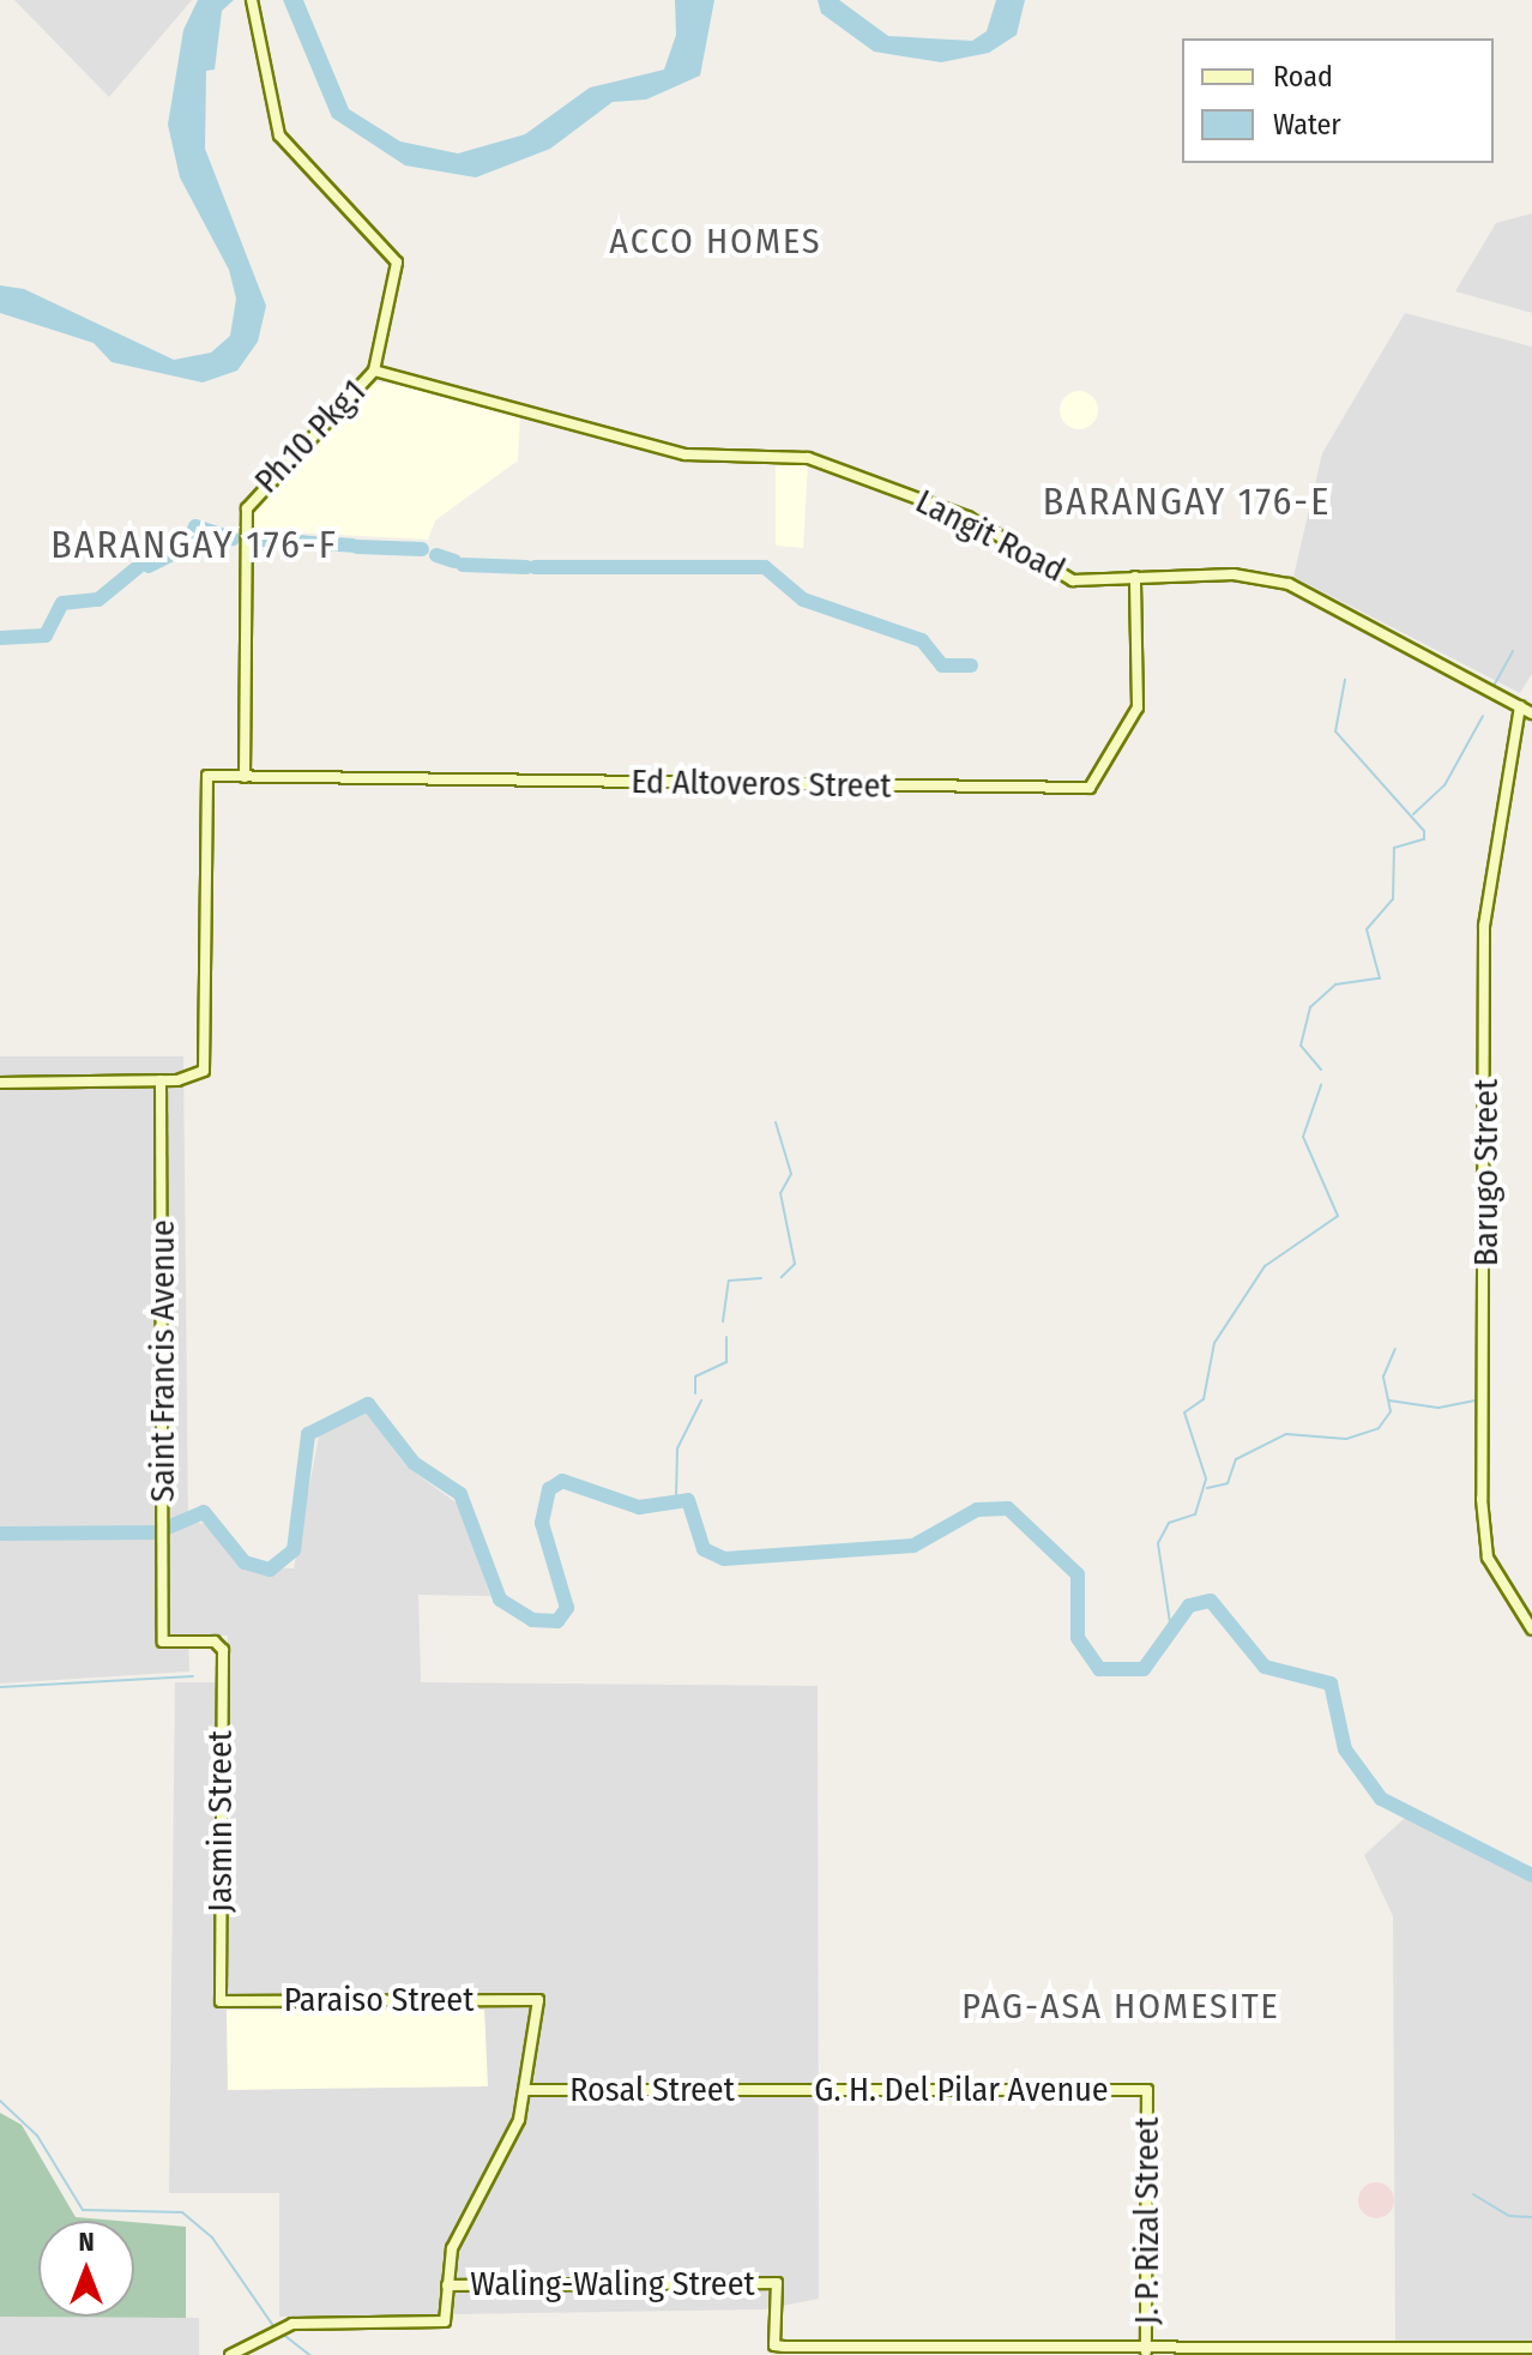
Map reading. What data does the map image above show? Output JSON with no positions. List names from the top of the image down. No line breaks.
{"streets":{"street":["Ph.10 Pkg.1","Langit Road","Ed Altoveros Street","Barugo Street","Saint Francis Avenue","Jasmin Street","Paraiso Street","Rosal Street","G. H. Del Pilar Avenue","J. P. Rizal Street","Waling-Waling Street"]},"crossings":[["Ph.10 Pkg.1","Langit Road"],["Ph.10 Pkg.1","Ed Altoveros Street"],["Langit Road","Ed Altoveros Street"],["Langit Road","Barugo Street"],["Ed Altoveros Street","Saint Francis Avenue"],["Saint Francis Avenue","Jasmin Street"],["Jasmin Street","Paraiso Street"],["Paraiso Street","Rosal Street"],["Rosal Street","G. H. Del Pilar Avenue"],["G. H. Del Pilar Avenue","J. P. Rizal Street"]],"districts":["ACCO HOMES","BARANGAY 176-E","BARANGAY 176-F","PAG-ASA HOMESITE"],"legend":["Road","Water"],"north":"top"}
